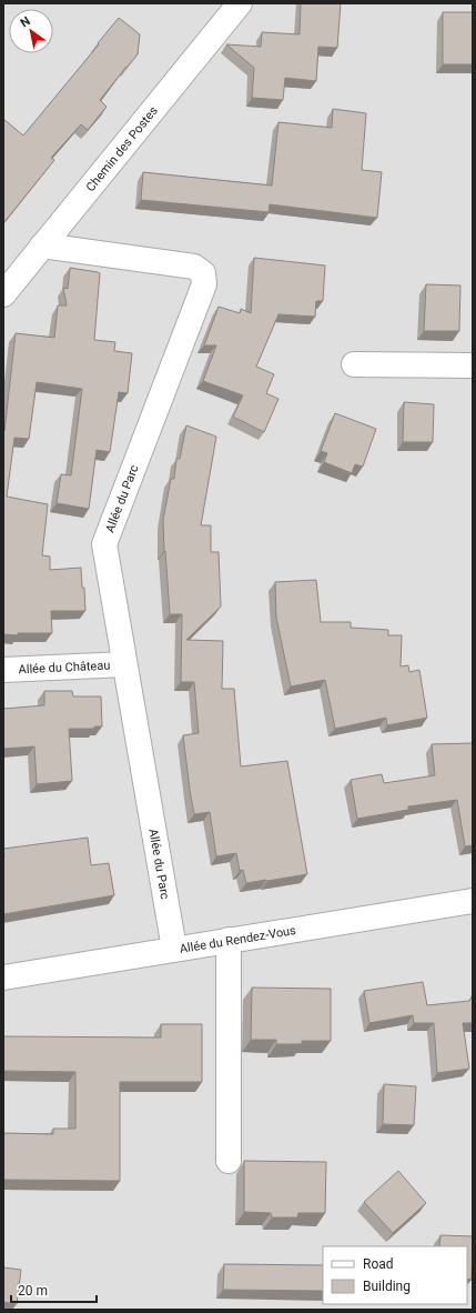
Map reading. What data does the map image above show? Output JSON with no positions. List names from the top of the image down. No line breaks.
{"streets":{"street":["Chemin des Postes","Allée du Parc","Allée du Château","Allée du Rendez-Vous"]},"crossings":[["Chemin des Postes","Allée du Parc"],["Allée du Parc","Allée du Château"],["Allée du Parc","Allée du Rendez-Vous"]],"legend":["Road","Building"],"scale_bar":"20 m","north":"top left"}
